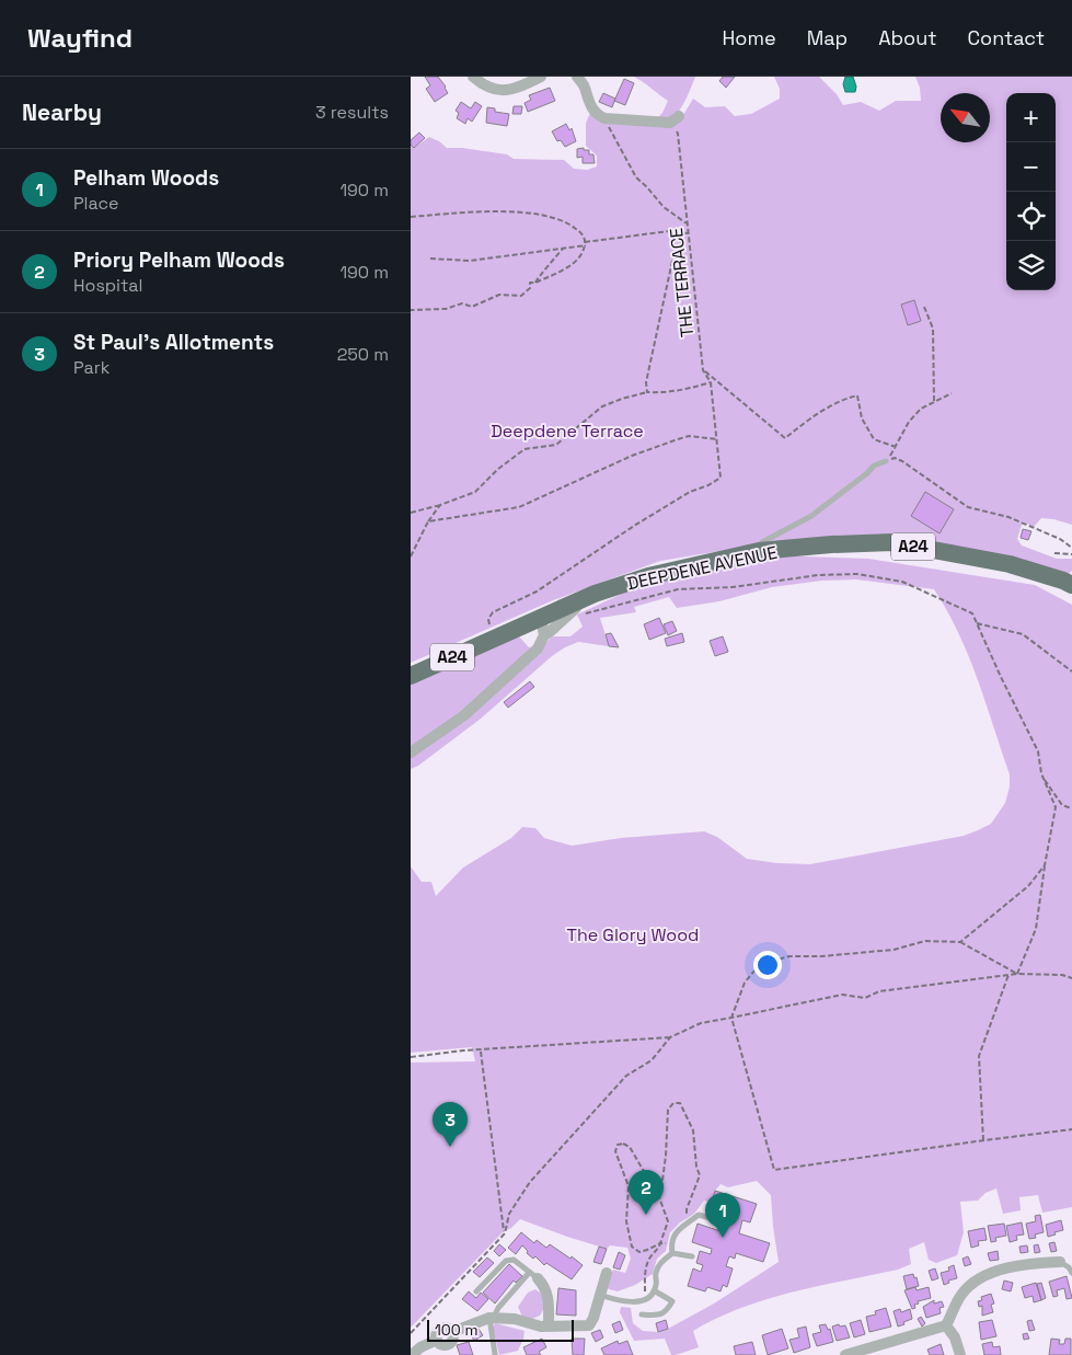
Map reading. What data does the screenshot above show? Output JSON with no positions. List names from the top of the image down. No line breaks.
{"streets":{"highway":["A24","DEEPDENE AVENUE"],"path":["THE TERRACE"]},"parks":["Deepdene Terrace","The Glory Wood"],"scale_bar":"100 m","north":"top left","page":{"header":"Wayfind","nav":["Home","Map","About","Contact"],"heading":["Nearby","3 results"],"map_buttons":["+","−"],"list":[{"mark":"1","name":"Pelham Woods","note":"Place","value":"190 m"},{"mark":"2","name":"Priory Pelham Woods","note":"Hospital","value":"190 m"},{"mark":"3","name":"St Paul's Allotments","note":"Park","value":"250 m"}],"pins":["3","2","1"],"scale":"100 m"}}
